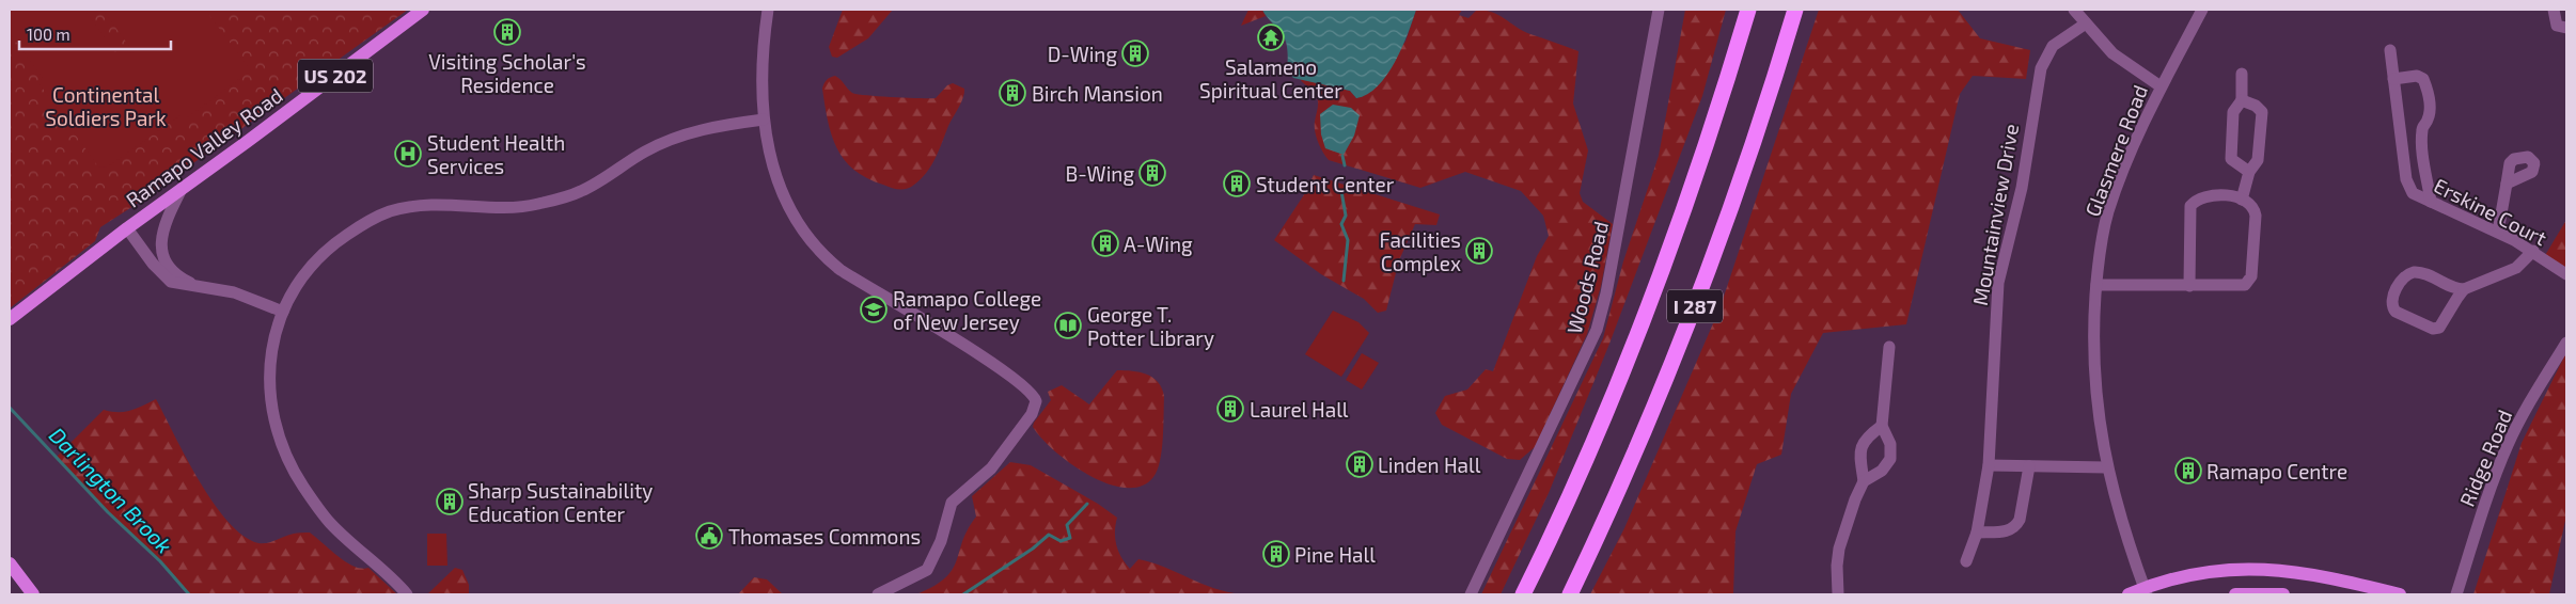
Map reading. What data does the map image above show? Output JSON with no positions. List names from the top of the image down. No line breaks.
{"streets":{"highway":["I 287"],"main road":["US 202","Ramapo Valley Road"],"street":["Glasmere Road","Erskine Court","Mountainview Drive","Woods Road","Ridge Road"]},"water":["Darlington Brook"],"parks":["Continental Soldiers Park"],"places":{"building":["Visiting Scholar's Residence","D-Wing","Birch Mansion","B-Wing","Student Center","A-Wing","Facilities Complex","Laurel Hall","Linden Hall","Ramapo Centre","Sharp Sustainability Education Center","Pine Hall"],"temple":["Salameno Spiritual Center"],"hospital":["Student Health Services"],"school or university":["Ramapo College of New Jersey"],"library":["George T. Potter Library"],"public building":["Thomases Commons"]},"scale_bar":"100 m"}
